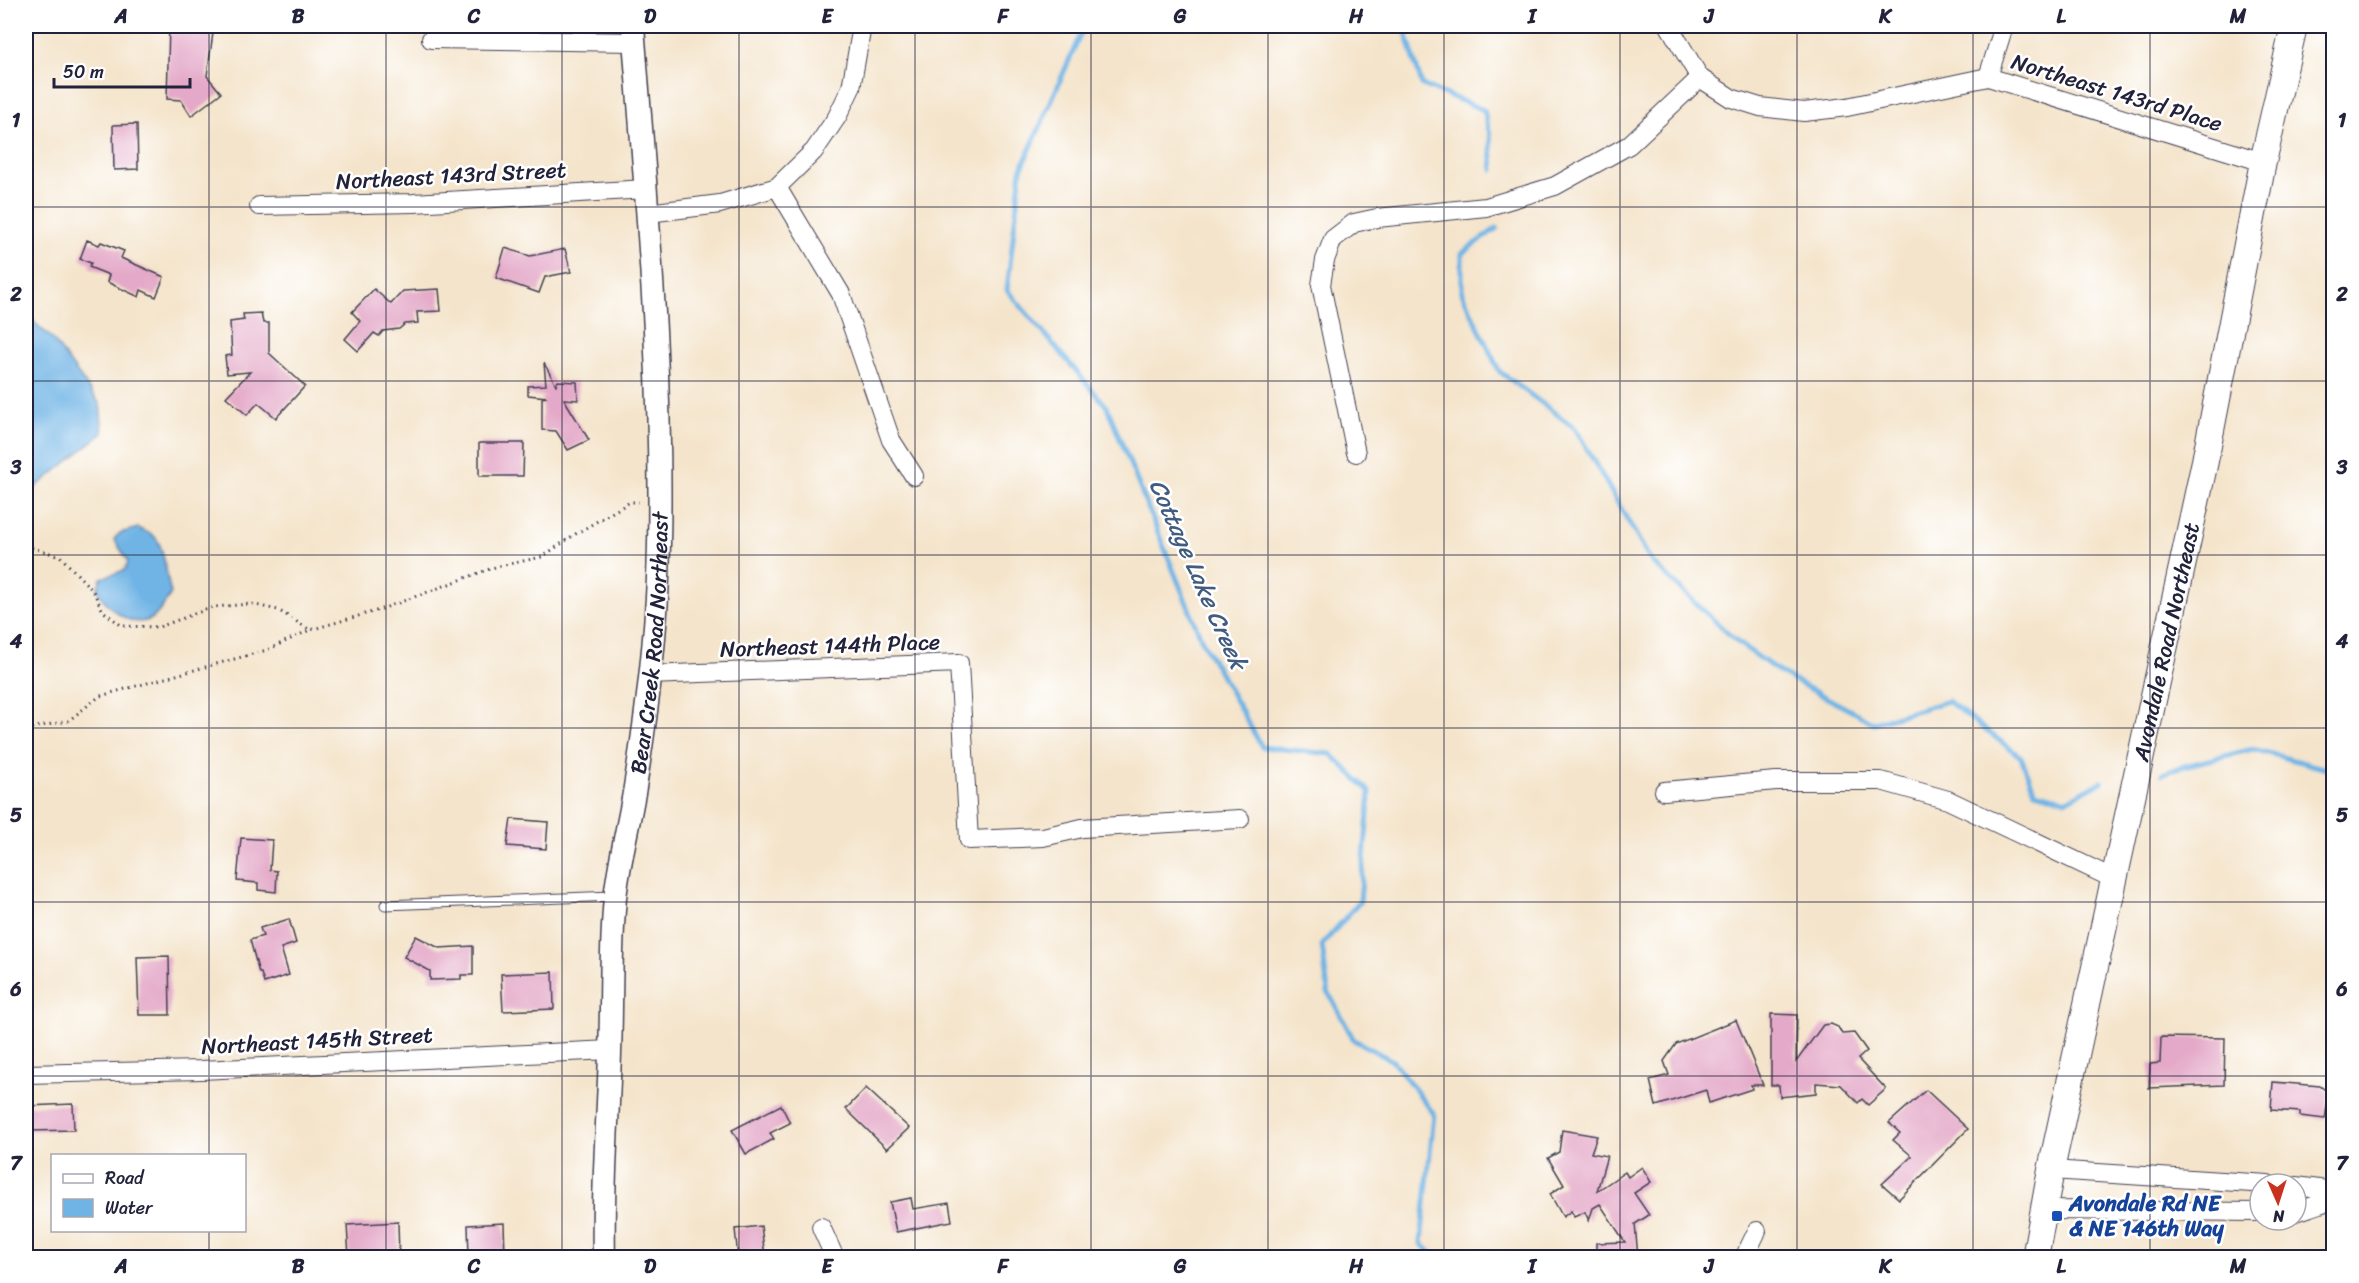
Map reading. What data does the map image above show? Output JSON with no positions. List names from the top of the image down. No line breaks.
{"streets":{"main road":["Avondale Road Northeast"],"street":["Northeast 143rd Place","Northeast 143rd Street","Bear Creek Road Northeast","Northeast 144th Place","Northeast 145th Street"]},"crossings":[["Northeast 143rd Place","Avondale Road Northeast"],["Northeast 143rd Street","Bear Creek Road Northeast"],["Bear Creek Road Northeast","Northeast 144th Place"],["Bear Creek Road Northeast","Northeast 145th Street"]],"water":["Cottage Lake Creek"],"places":{"transit":["Avondale Rd NE & NE 146th Way"]},"legend":["Road","Water"],"scale_bar":"50 m","north":"bottom","grid":{"columns":["A","B","C","D","E","F","G","H","I","J","K","L","M"],"rows":["1","2","3","4","5","6","7"]}}
